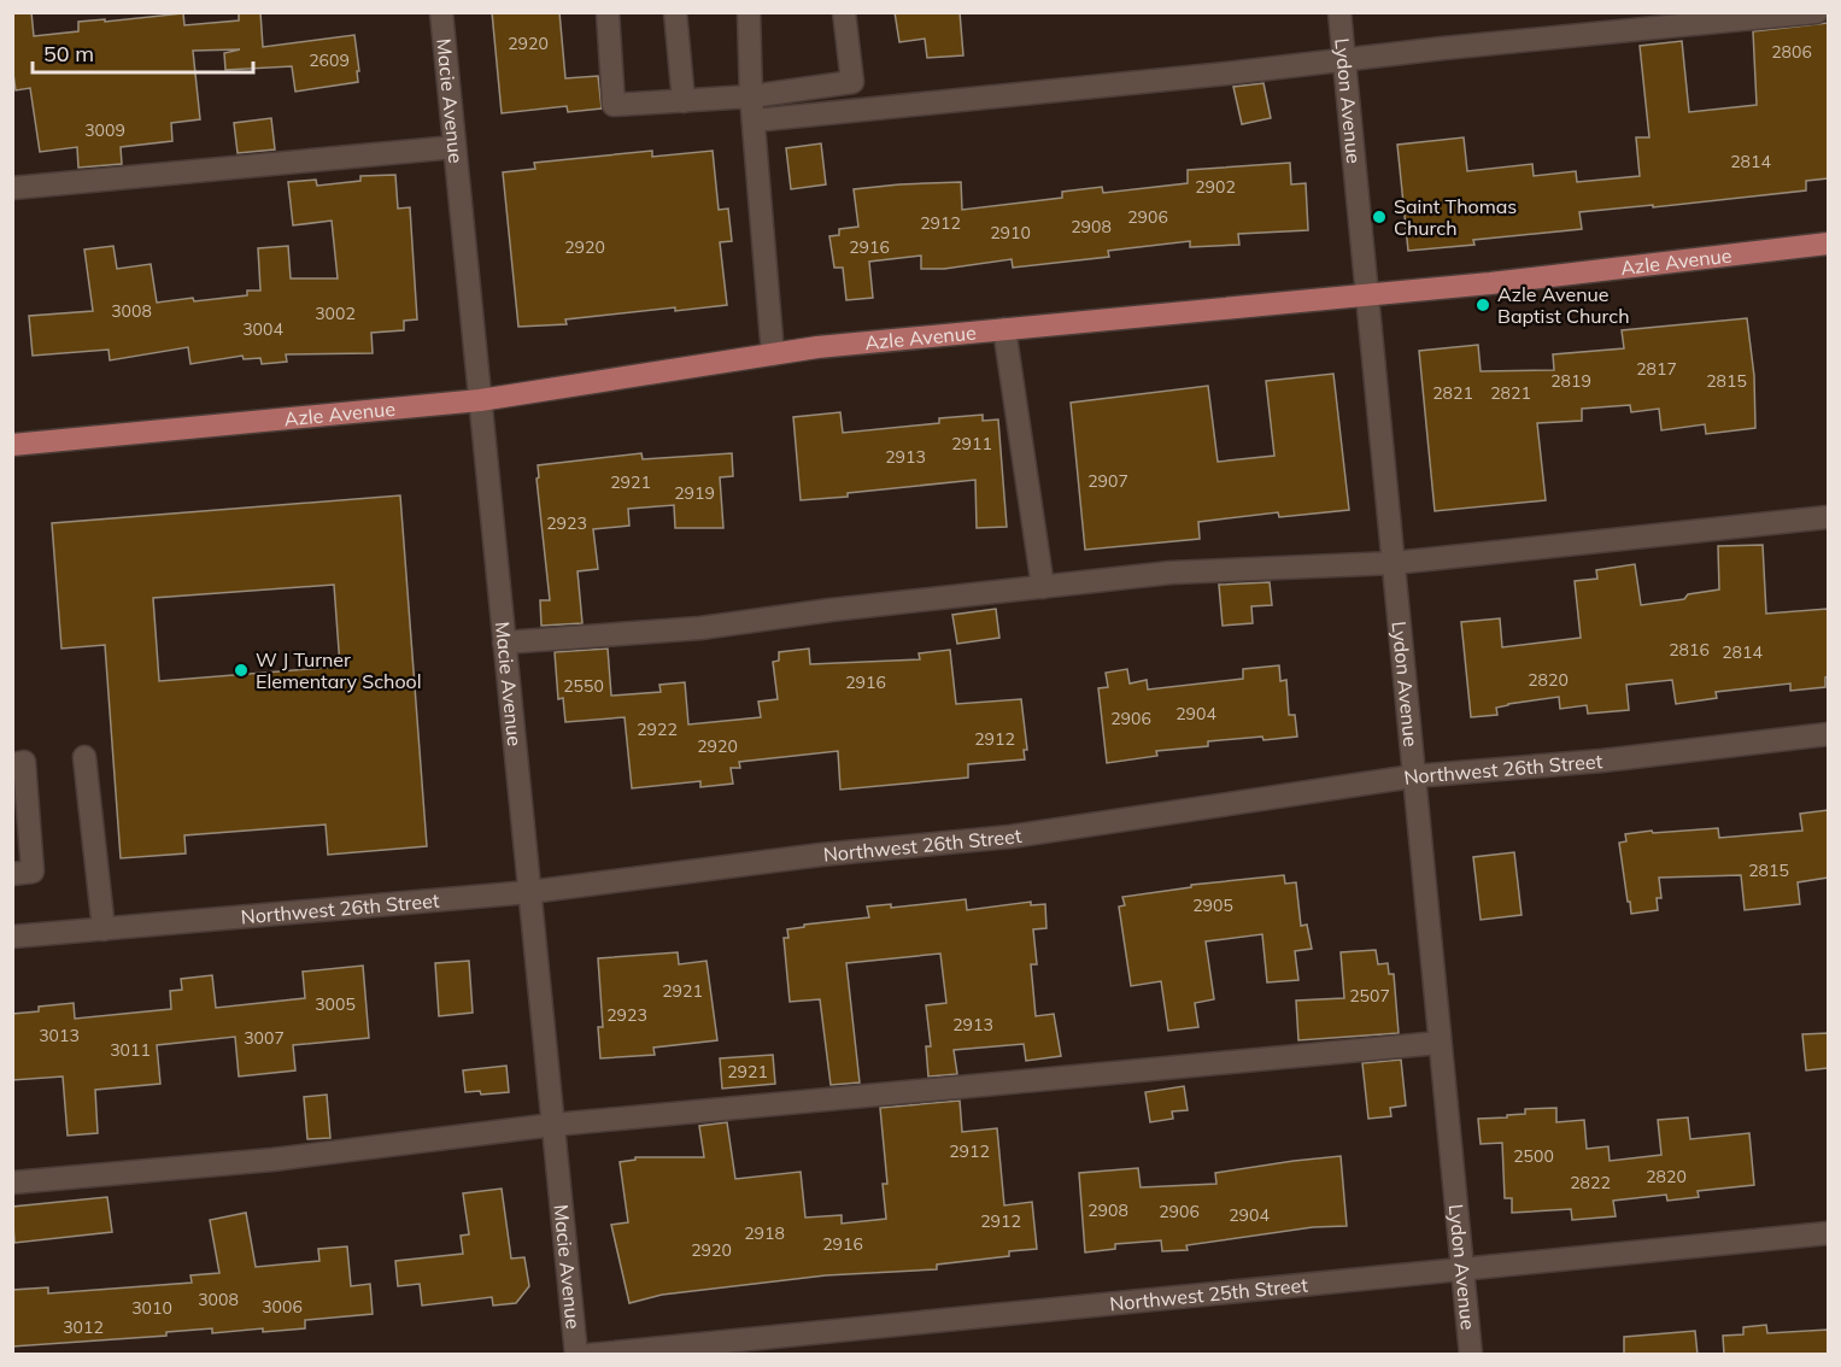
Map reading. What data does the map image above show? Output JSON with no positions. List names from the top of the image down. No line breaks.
{"streets":{"main road":["Azle Avenue"],"street":["Macie Avenue","Lydon Avenue","Northwest 26th Street","Northwest 25th Street"]},"crossings":[["Macie Avenue","Azle Avenue"],["Macie Avenue","Northwest 26th Street"],["Lydon Avenue","Azle Avenue"],["Lydon Avenue","Northwest 26th Street"],["Lydon Avenue","Northwest 25th Street"]],"places":["Saint Thomas Church","Azle Avenue Baptist Church","W J Turner Elementary School"],"house_numbers":["2920","2806","2609","3009","2814","2902","2906","2912","2908","2910","2920","2916","3008","3002","3004","2817","2819","2815","2821","2821","2911","2913","2907","2921","2919","2923","2816","2814","2820","2916","2550","2904","2906","2922","2912","2920","2815","2905","2921","2507","3005","2923","2913","3013","3007","3011","2921","2912","2500","2820","2822","2908","2906","2904","2912","2918","2916","2920","3008","3006","3010","3012"],"scale_bar":"50 m"}
